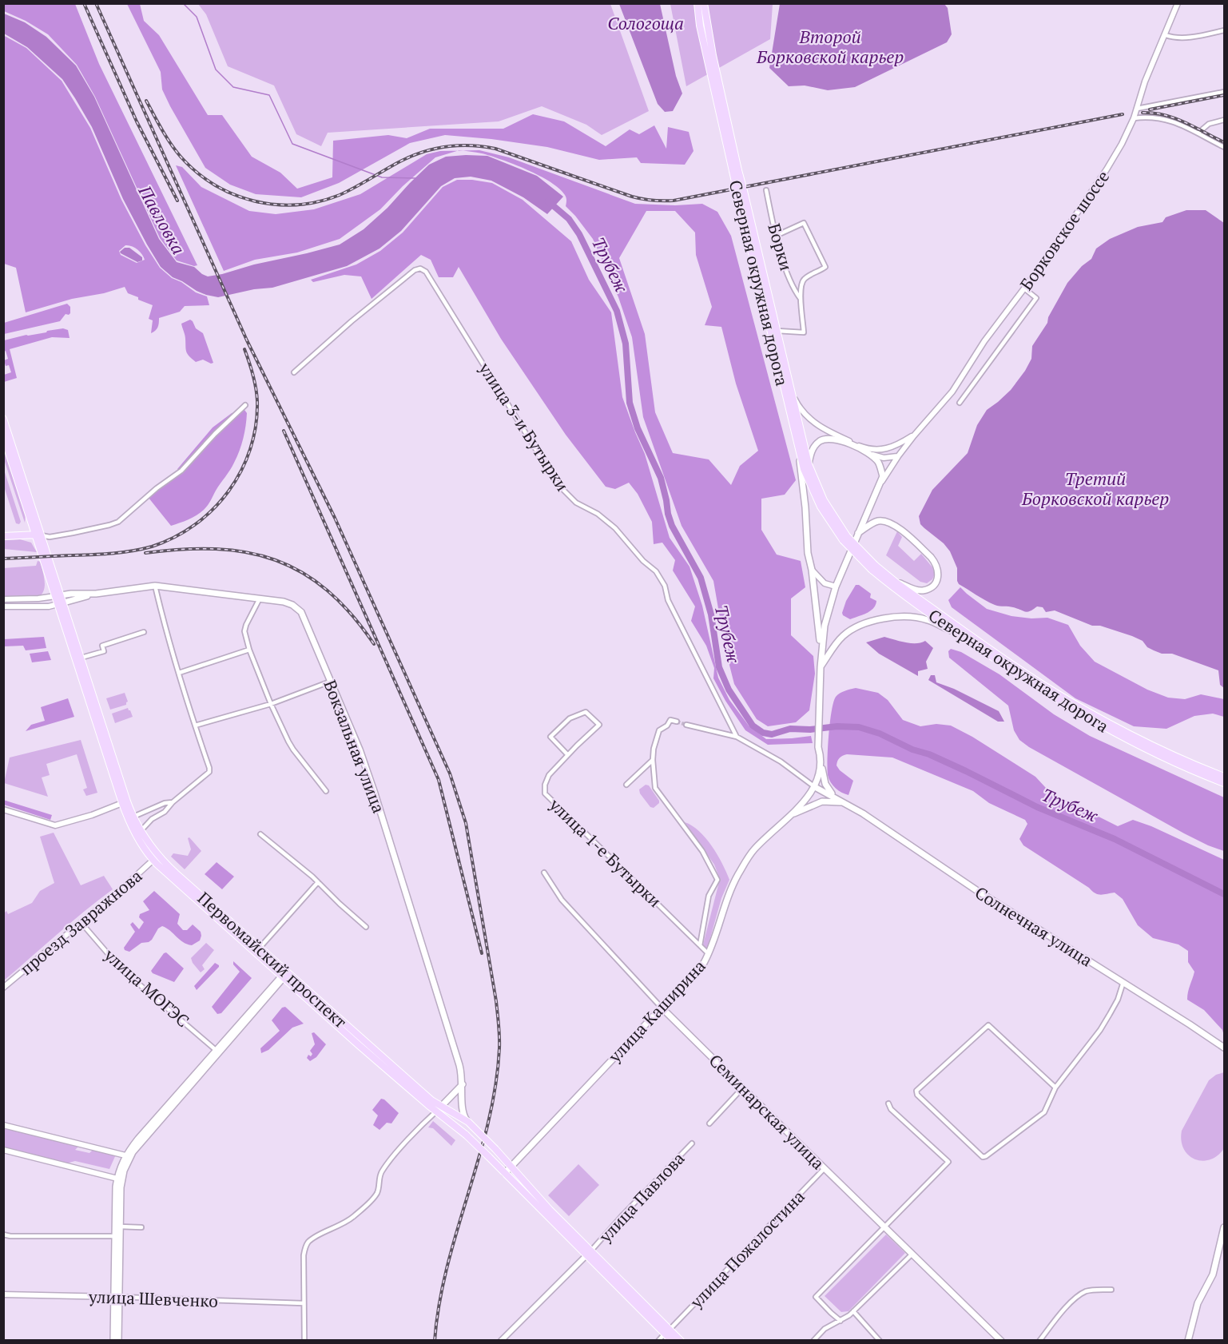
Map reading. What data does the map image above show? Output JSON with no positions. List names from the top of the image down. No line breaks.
{"streets":{"main road":["Северная окружная дорога","Вокзальная улица","Солнечная улица","Первомайский проспект","улица Каширина","Семинарская улица"],"street":["Борковское шоссе","Борки","улица 3-и Бутырки","улица 1-е Бутырки","проезд Завражнова","улица МОГЭС","улица Павлова","улица Пожалостина","улица Шевченко"]},"crossings":[["Вокзальная улица","Первомайский проспект"],["улица 1-е Бутырки","улица Каширина"],["проезд Завражнова","Первомайский проспект"],["проезд Завражнова","улица МОГЭС"],["Солнечная улица","улица Каширина"],["Первомайский проспект","улица Каширина"],["Первомайский проспект","улица Павлова"],["Первомайский проспект","улица Пожалостина"],["улица Каширина","Семинарская улица"],["Семинарская улица","улица Пожалостина"]],"water":["Сологоща","Второй Борковской карьер","Павловка","Трубеж","Третий Борковской карьер"]}
